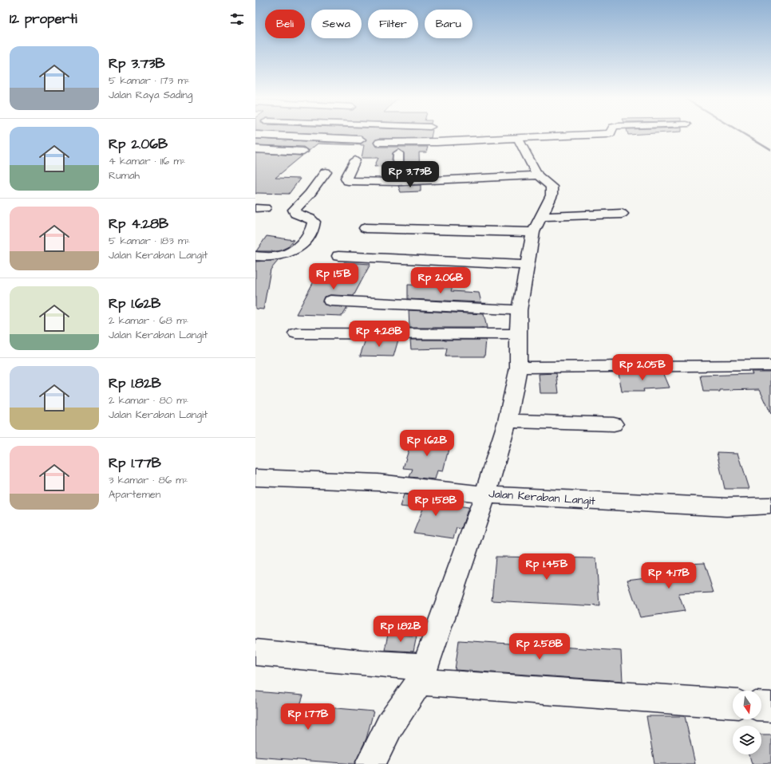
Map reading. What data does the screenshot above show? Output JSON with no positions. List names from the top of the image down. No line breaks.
{"streets":{"street":["Jalan Keraban Langit"]},"north":"bottom","page":{"heading":"12 properti","chip":["Beli","Sewa","Filter","Baru"],"list":[{"name":"Rp 3.73B","note":"5 kamar · 173 m² · Jalan Raya Sading"},{"name":"Rp 2.06B","note":"4 kamar · 116 m² · Rumah"},{"name":"Rp 4.28B","note":"5 kamar · 183 m² · Jalan Keraban Langit"},{"name":"Rp 1.62B","note":"2 kamar · 68 m² · Jalan Keraban Langit"},{"name":"Rp 1.82B","note":"2 kamar · 80 m² · Jalan Keraban Langit"},{"name":"Rp 1.77B","note":"3 kamar · 86 m² · Apartemen"}],"price":["Rp 3.73B","Rp 1.5B","Rp 2.06B","Rp 4.28B","Rp 2.05B","Rp 1.62B","Rp 1.58B","Rp 1.45B","Rp 4.17B","Rp 1.82B","Rp 2.58B","Rp 1.77B"]}}
